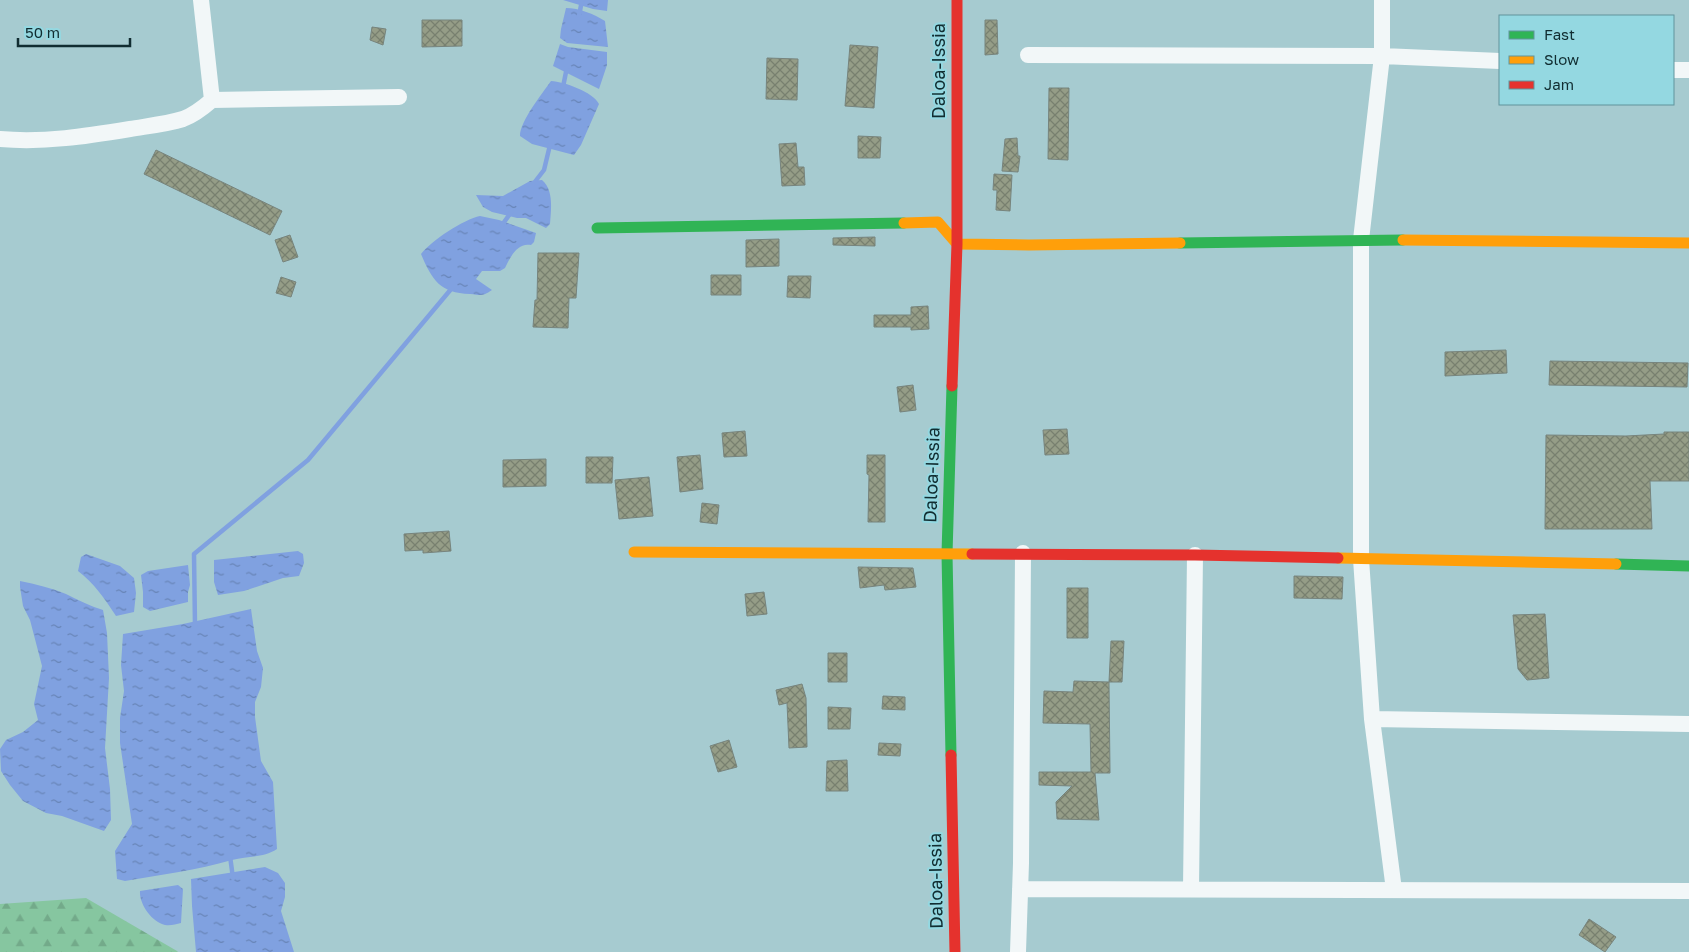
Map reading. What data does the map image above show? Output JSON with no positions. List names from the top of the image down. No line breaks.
{"streets":{"street":["Daloa-Issia"]},"legend":["Fast","Slow","Jam"],"scale_bar":"50 m"}
